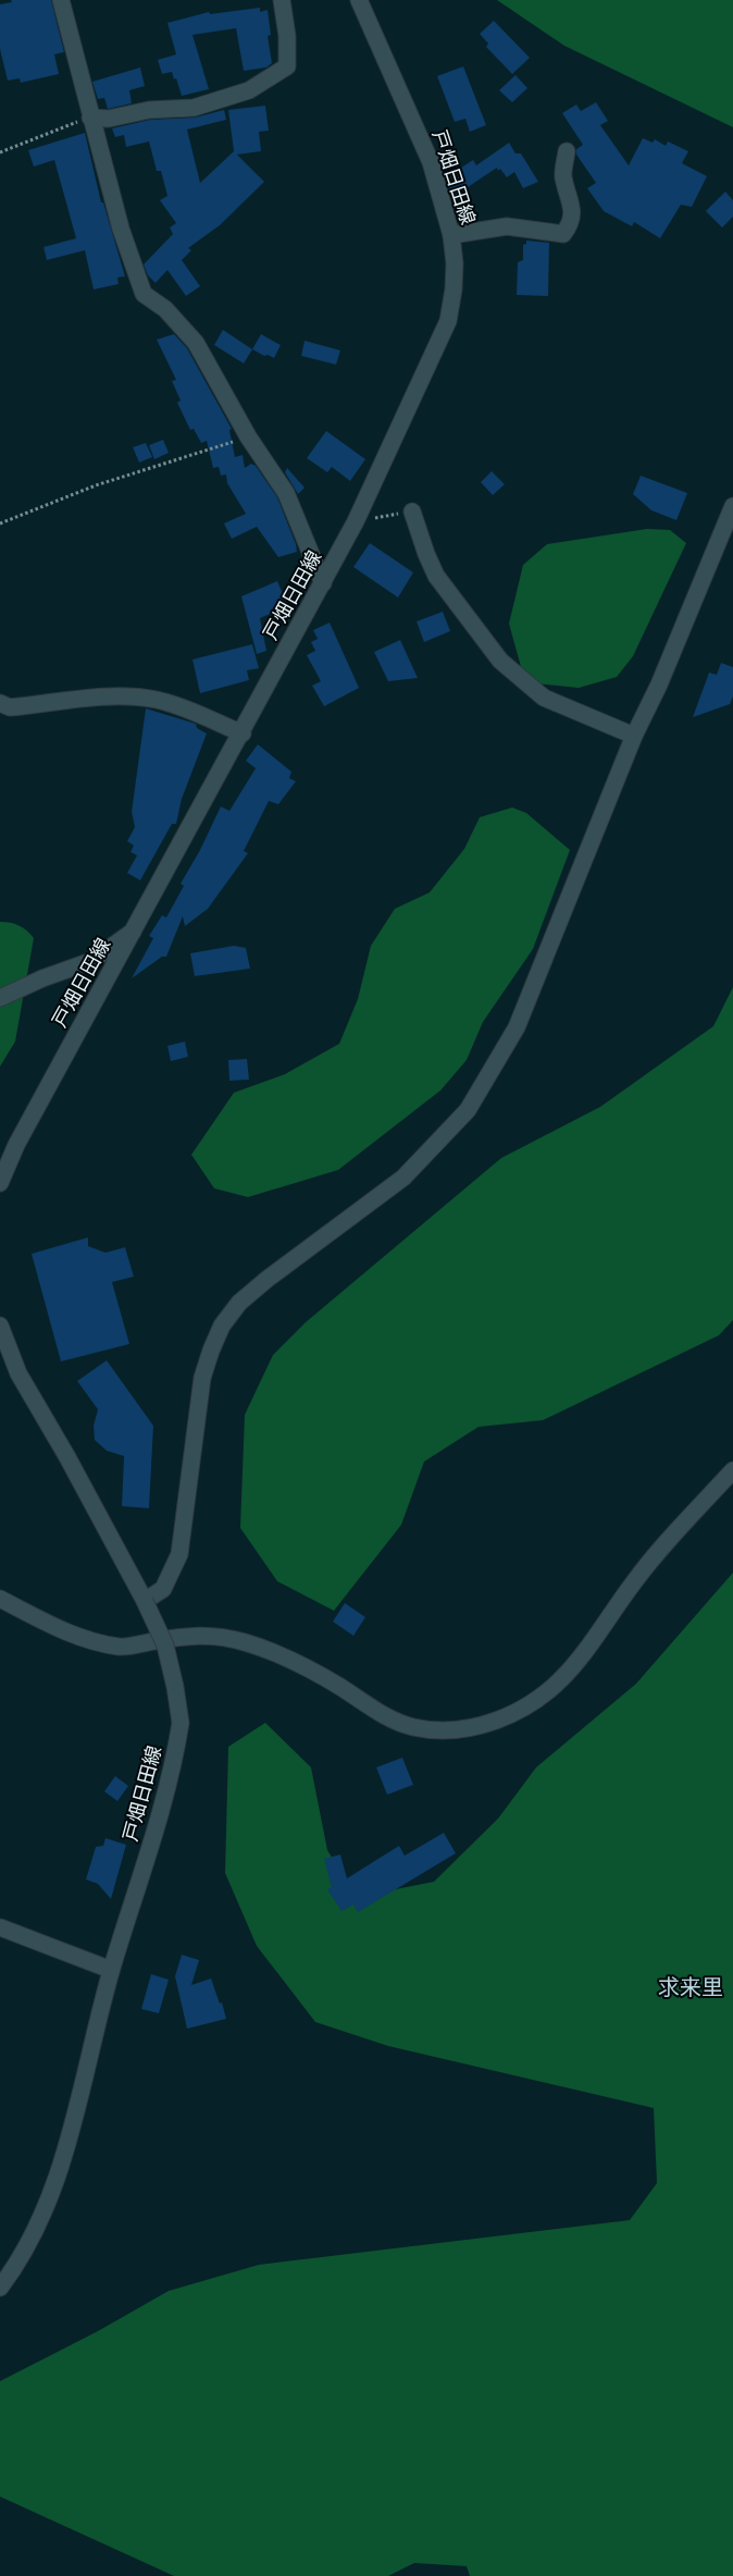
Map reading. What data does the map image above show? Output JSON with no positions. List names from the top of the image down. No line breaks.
{"streets":{"street":["戸畑日田線"]},"districts":["求来里"]}
